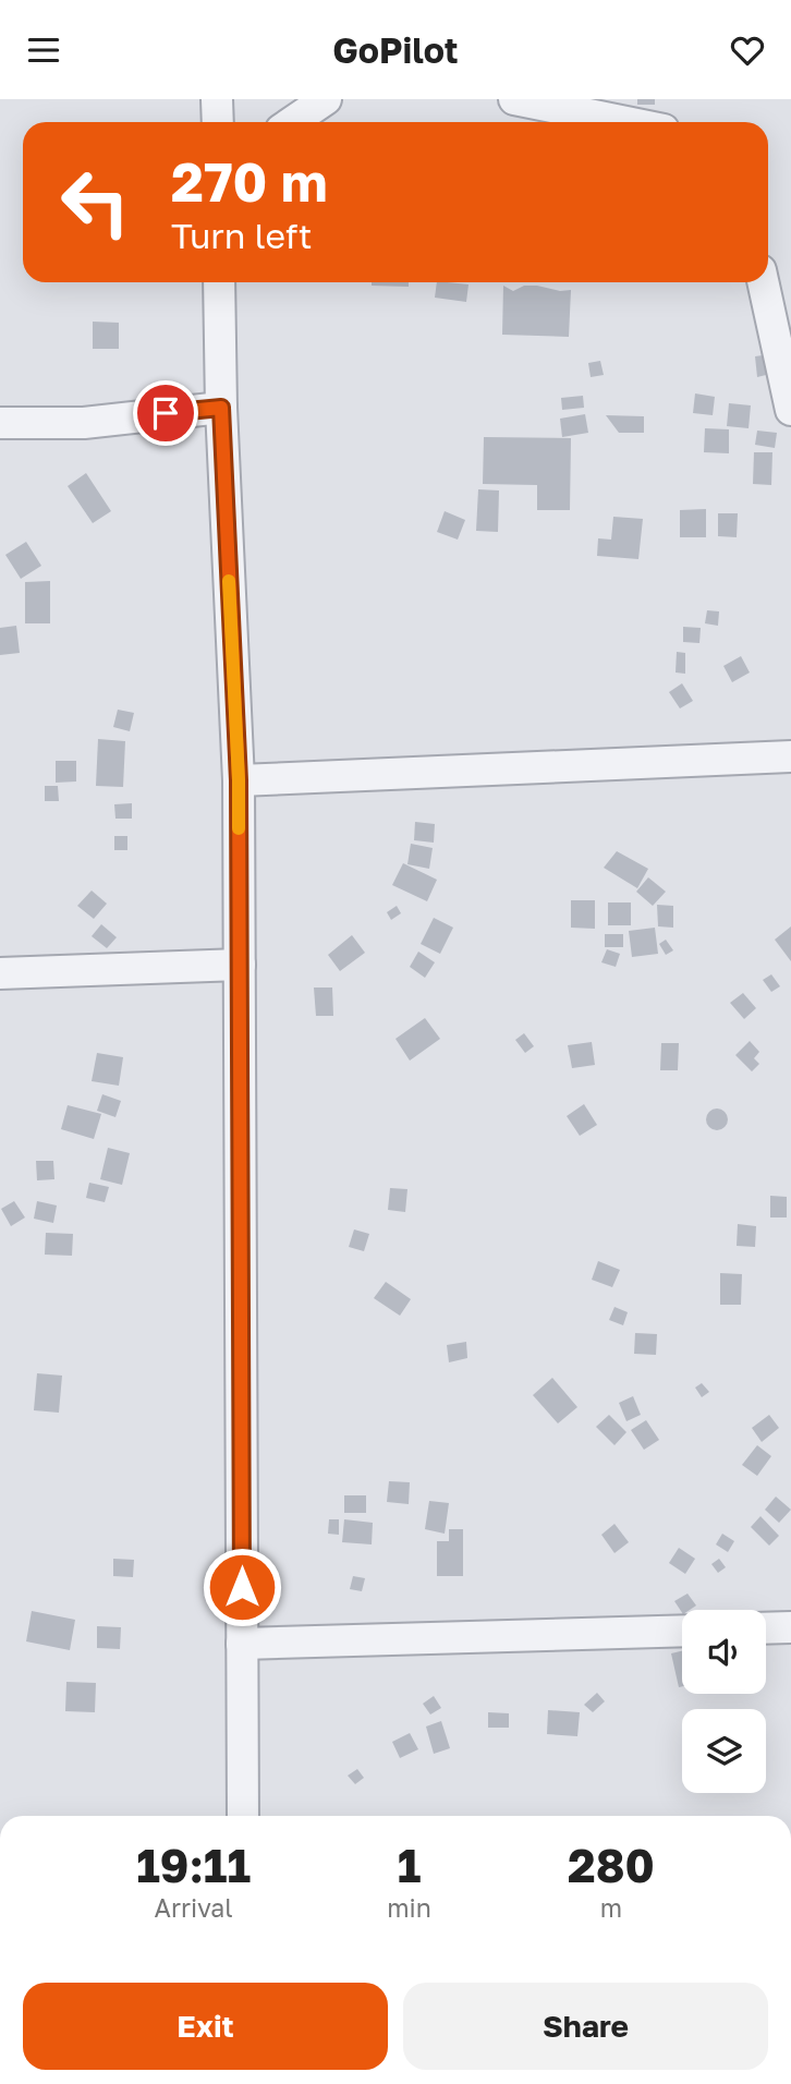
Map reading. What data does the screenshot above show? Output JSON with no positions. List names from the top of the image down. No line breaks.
{"page":{"header":"GoPilot","turn":["270 m","Turn left"],"eta":["19:11","Arrival","1","min","280","m"],"buttons":["Exit","Share"]}}
